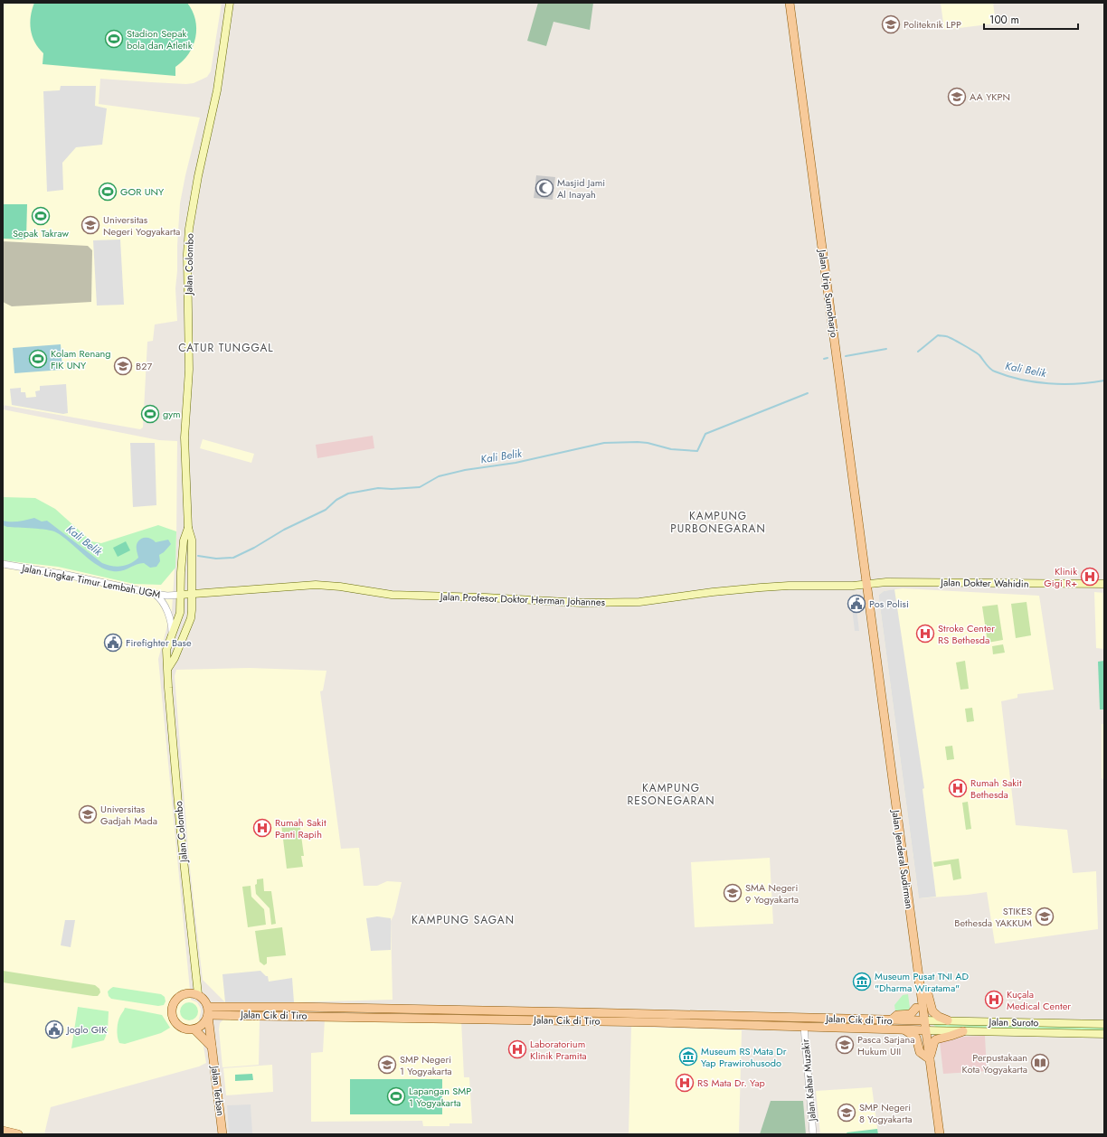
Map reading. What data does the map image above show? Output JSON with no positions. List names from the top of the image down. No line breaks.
{"streets":{"main road":["Jalan Colombo","Jalan Urip Sumoharjo","Jalan Dokter Wahidin","Jalan Profesor Doktor Herman Johannes","Jalan Jenderal Sudirman","Jalan Cik di Tiro","Jalan Suroto","Jalan Terban"],"street":["Jalan Lingkar Timur Lembah UGM","Jalan Kahar Muzakir"]},"crossings":[["Jalan Colombo","Jalan Lingkar Timur Lembah UGM"],["Jalan Colombo","Jalan Profesor Doktor Herman Johannes"],["Jalan Colombo","Jalan Cik di Tiro"],["Jalan Colombo","Jalan Terban"],["Jalan Urip Sumoharjo","Jalan Dokter Wahidin"],["Jalan Urip Sumoharjo","Jalan Profesor Doktor Herman Johannes"],["Jalan Urip Sumoharjo","Jalan Jenderal Sudirman"],["Jalan Lingkar Timur Lembah UGM","Jalan Profesor Doktor Herman Johannes"],["Jalan Dokter Wahidin","Jalan Profesor Doktor Herman Johannes"],["Jalan Dokter Wahidin","Jalan Jenderal Sudirman"],["Jalan Profesor Doktor Herman Johannes","Jalan Jenderal Sudirman"],["Jalan Jenderal Sudirman","Jalan Cik di Tiro"],["Jalan Jenderal Sudirman","Jalan Suroto"],["Jalan Cik di Tiro","Jalan Suroto"],["Jalan Cik di Tiro","Jalan Kahar Muzakir"],["Jalan Cik di Tiro","Jalan Terban"]],"districts":["CATUR TUNGGAL","KAMPUNG PURBONEGARAN","KAMPUNG RESONEGARAN","KAMPUNG SAGAN"],"water":["Kali Belik"],"places":{"school or university":["Politeknik LPP","AA YKPN","Universitas Negeri Yogyakarta","B27","Universitas Gadjah Mada","SMA Negeri 9 Yogyakarta","STIKES Bethesda YAKKUM","Pasca Sarjana Hukum UII","SMP Negeri 1 Yogyakarta","SMP Negeri 8 Yogyakarta"],"sports":["Stadion Sepak bola dan Atletik","GOR UNY","Sepak Takraw","Kolam Renang FIK UNY","gym","Lapangan SMP 1 Yogyakarta"],"mosque":["Masjid Jami Al Inayah"],"hospital":["Klinik Gigi R+","Stroke Center RS Bethesda","Rumah Sakit Bethesda","Rumah Sakit Panti Rapih","Kuçala Medical Center","Laboratorium Klinik Pramita","RS Mata Dr. Yap"],"public building":["Pos Polisi","Firefighter Base","Joglo GIK"],"museum":["Museum Pusat TNI AD \"Dharma Wiratama\"","Museum RS Mata Dr Yap Prawirohusodo"],"library":["Perpustakaan Kota Yogyakarta"]},"scale_bar":"100 m"}
